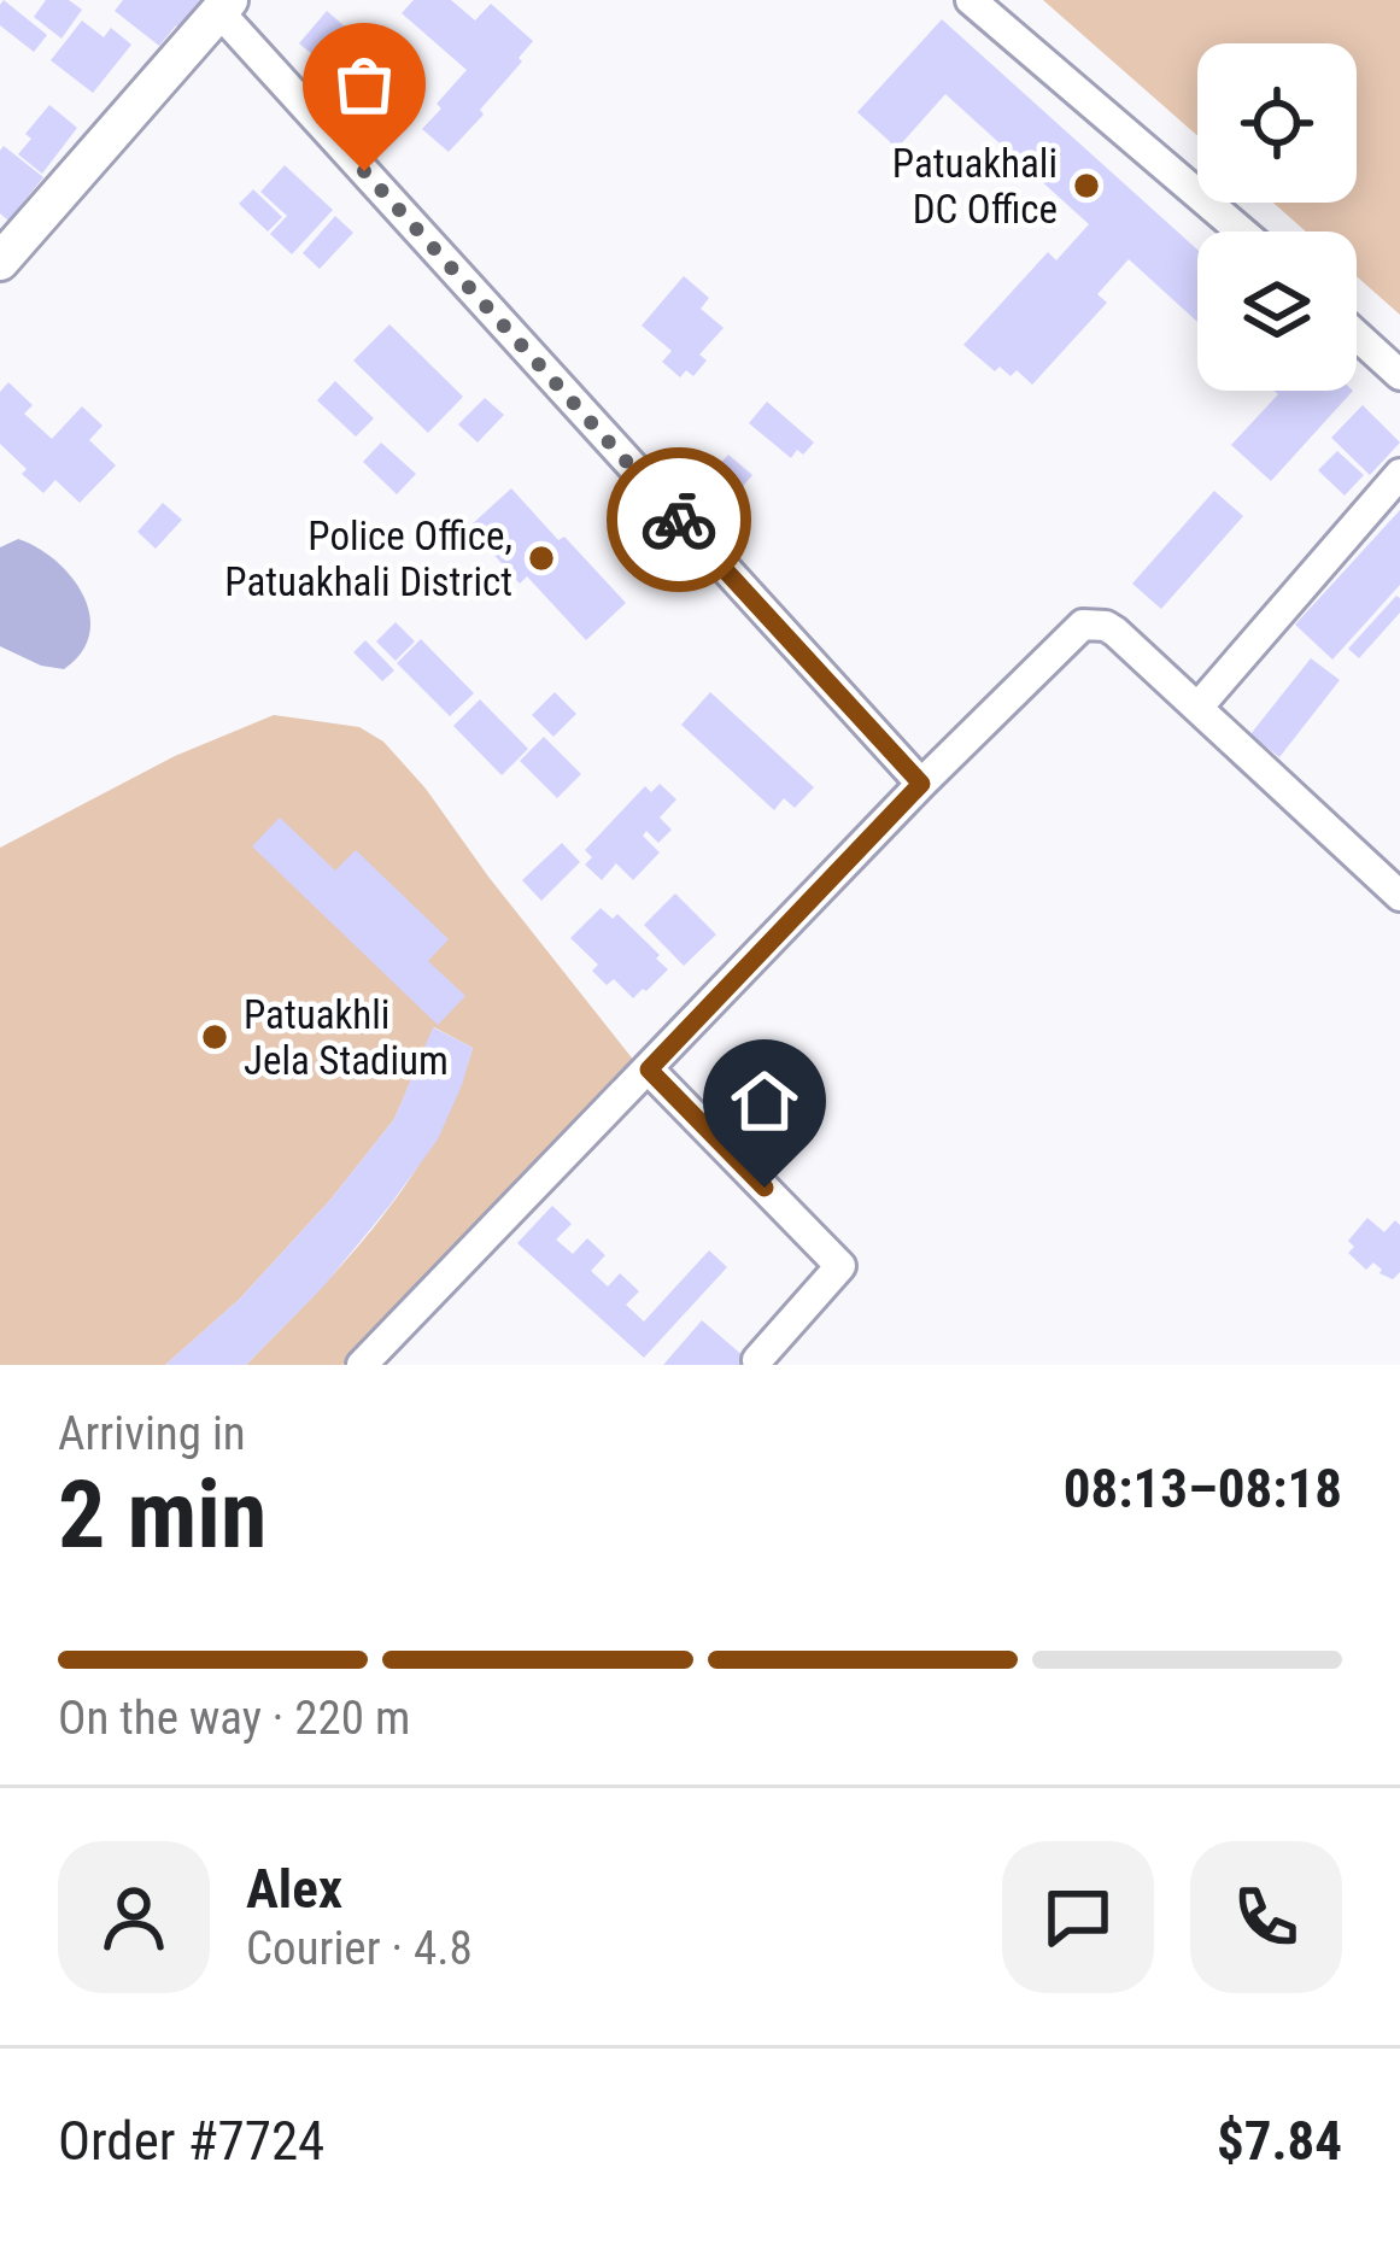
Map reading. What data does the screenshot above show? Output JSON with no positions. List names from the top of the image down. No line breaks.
{"places":["Patuakhali DC Office","Police Office, Patuakhali District","Patuakhli Jela Stadium"],"page":{"heading":["2 min","Arriving in","08:13–08:18"],"panel":["Alex","Courier · 4.8","Order #7724","$7.84"],"bar":"On the way · 220 m"}}
